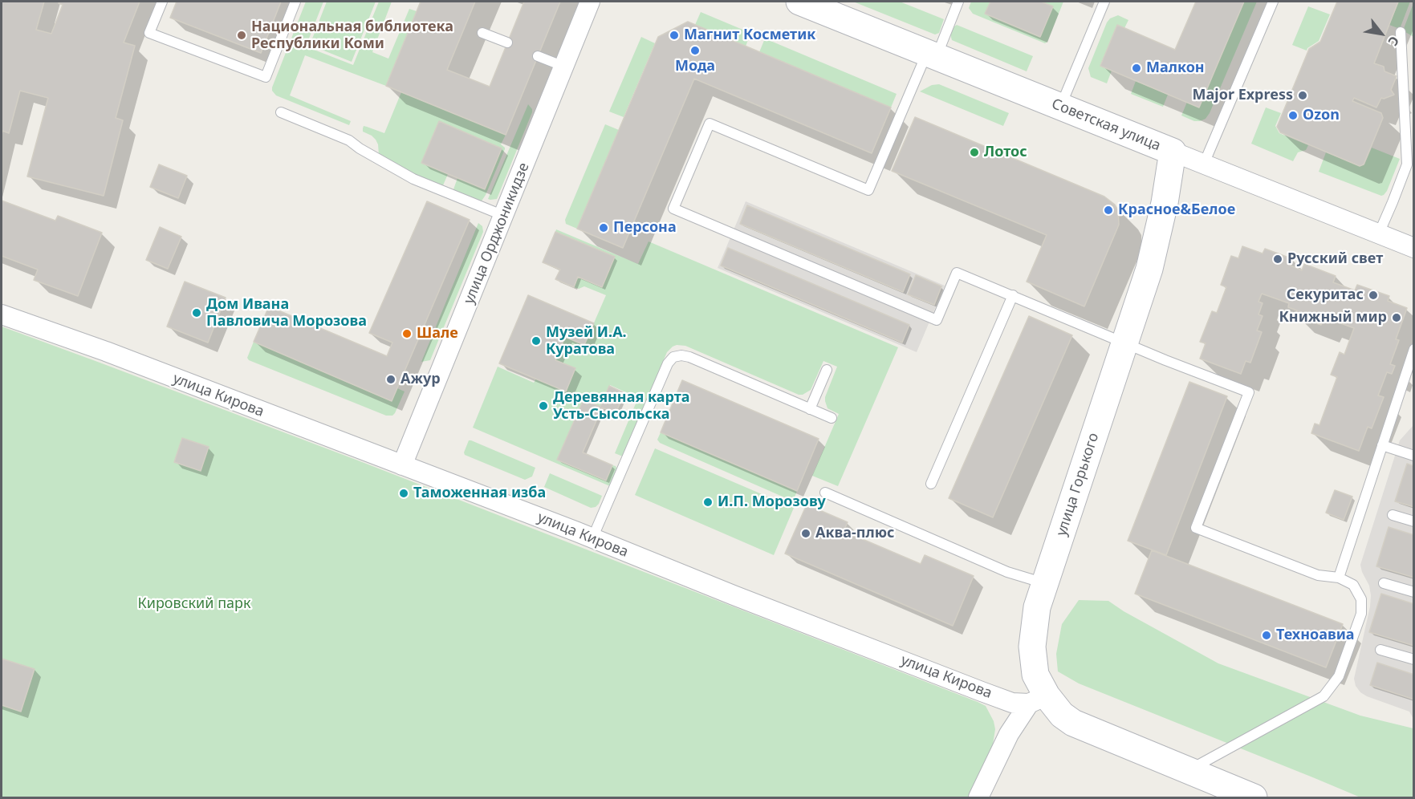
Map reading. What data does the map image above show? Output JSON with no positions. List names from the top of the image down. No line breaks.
{"streets":{"street":["Советская улица","улица Орджоникидзе","улица Кирова","улица Горького"]},"crossings":[["Советская улица","улица Горького"],["улица Орджоникидзе","улица Кирова"],["улица Кирова","улица Горького"]],"parks":["Кировский парк"],"places":["Национальная библиотека Республики Коми","Магнит Косметик","Мода","Малкон","Major Express","Ozon","Лотос","Красное&Белое","Персона","Русский свет","Секуритас","Дом Ивана Павловича Морозова","Книжный мир","Шале","Музей И.А. Куратова","Ажур","Деревянная карта Усть-Сысольска","Таможенная изба","И.П. Морозову","Аква-плюс","Техноавиа"],"north":"bottom right"}
